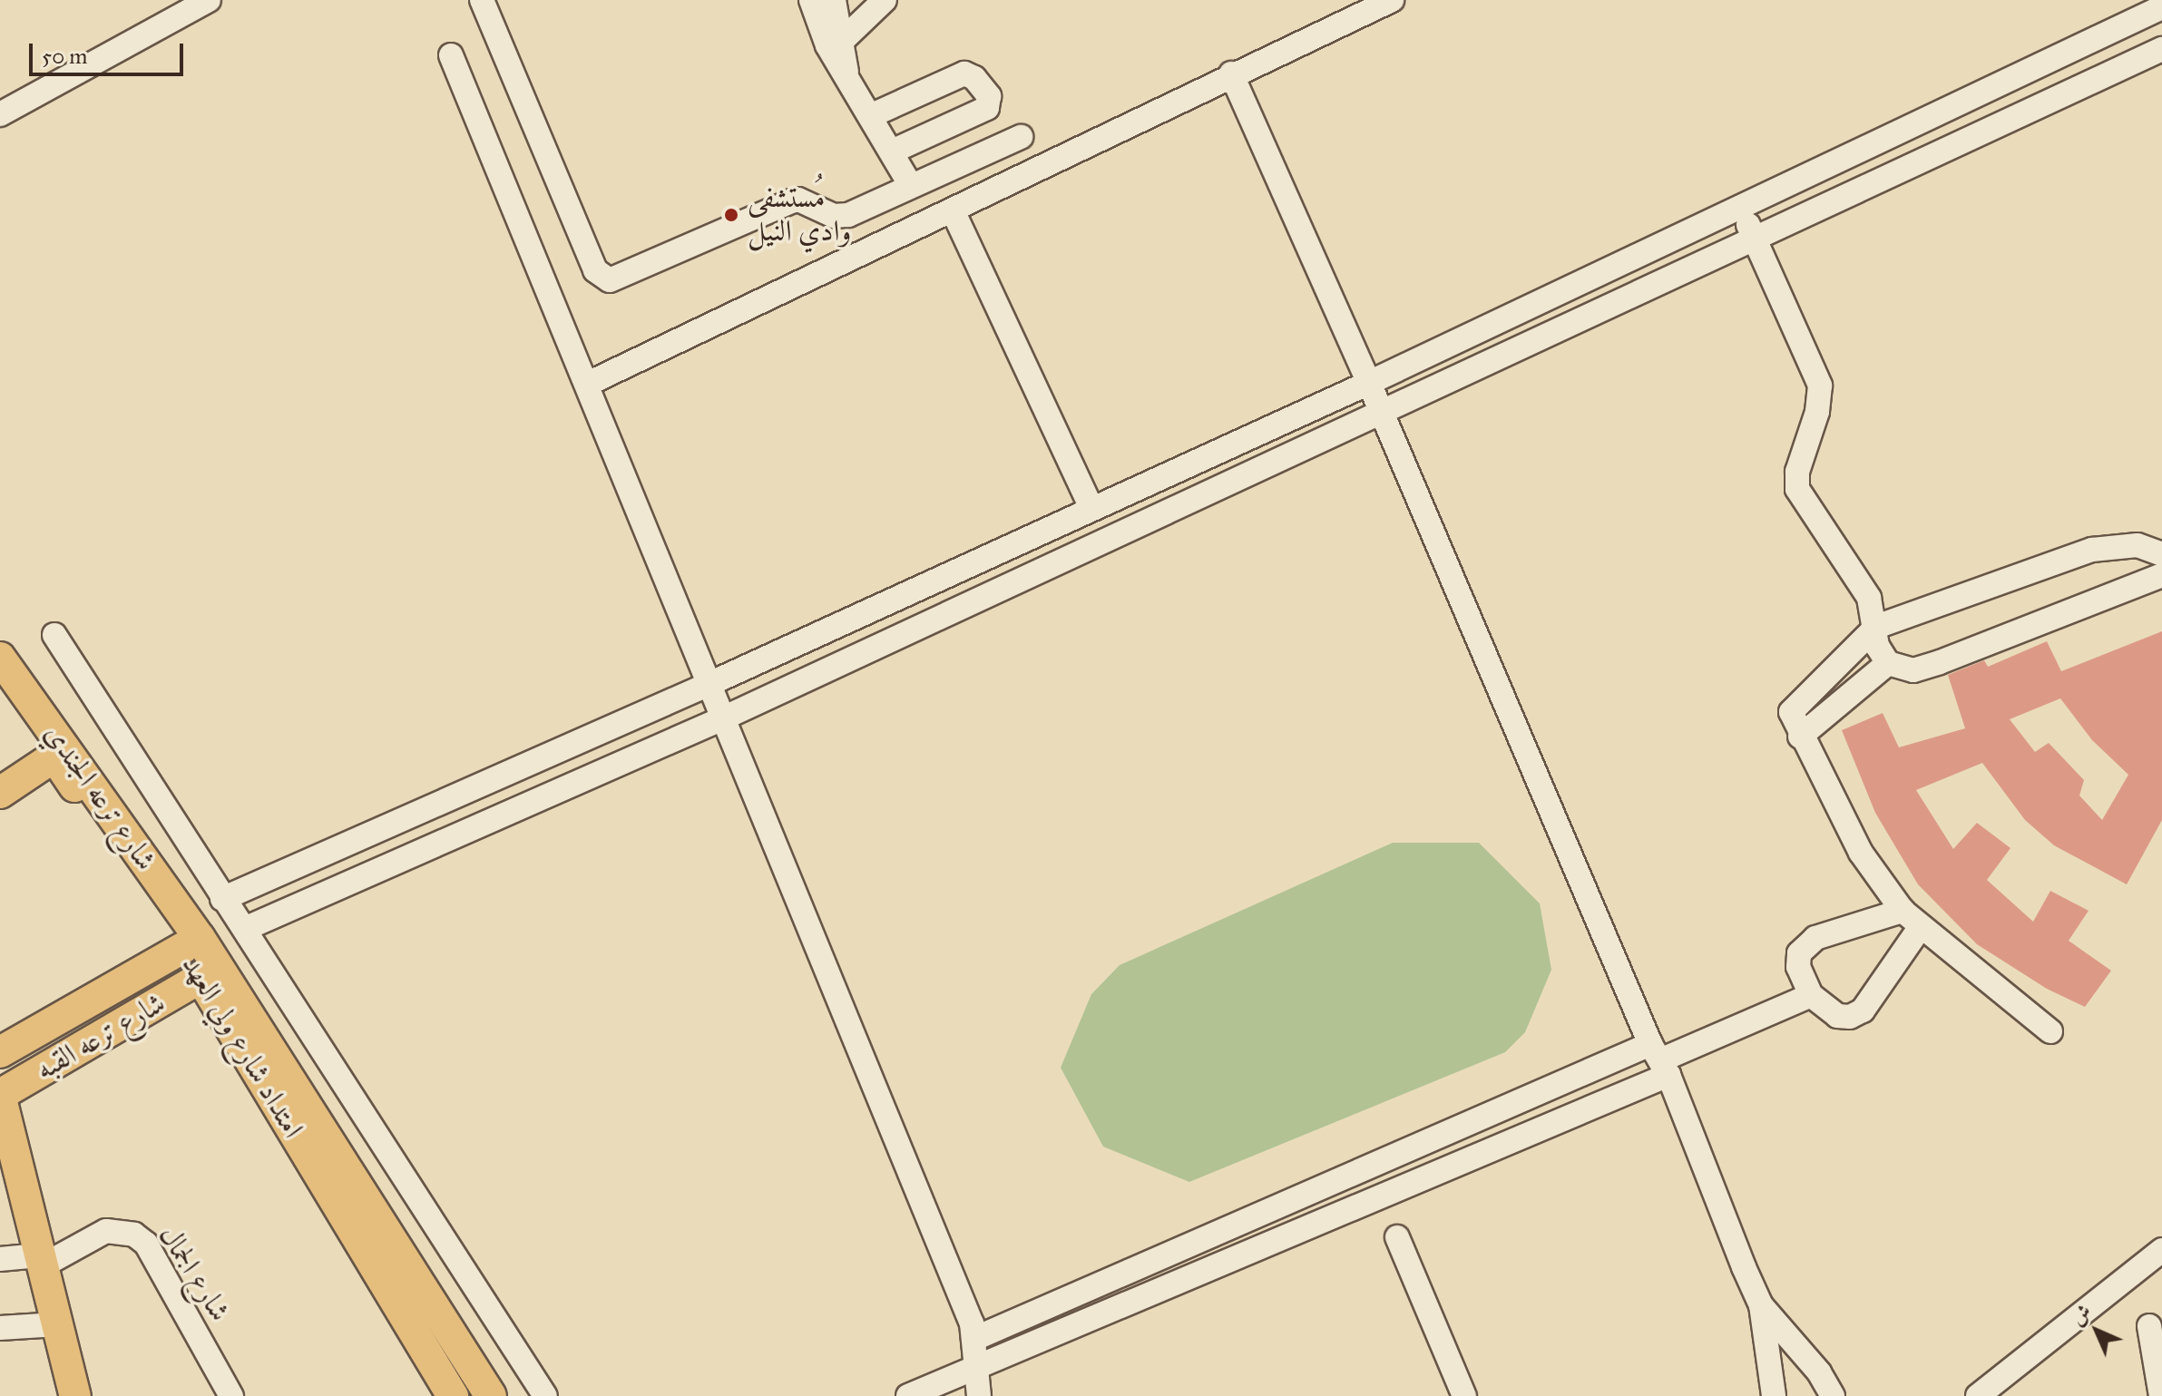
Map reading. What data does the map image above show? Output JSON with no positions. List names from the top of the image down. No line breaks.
{"streets":{"main road":["شارع ترعه الجندي","شارع ترعه القبه","امتداد شارع ولي العهد"],"street":["شارع الجمال"]},"crossings":[["شارع ترعه الجندي","شارع ترعه القبه"],["شارع ترعه الجندي","امتداد شارع ولي العهد"],["شارع ترعه القبه","امتداد شارع ولي العهد"]],"places":["مُستشفى وادي النيل"],"scale_bar":"50 m","north":"top left"}
